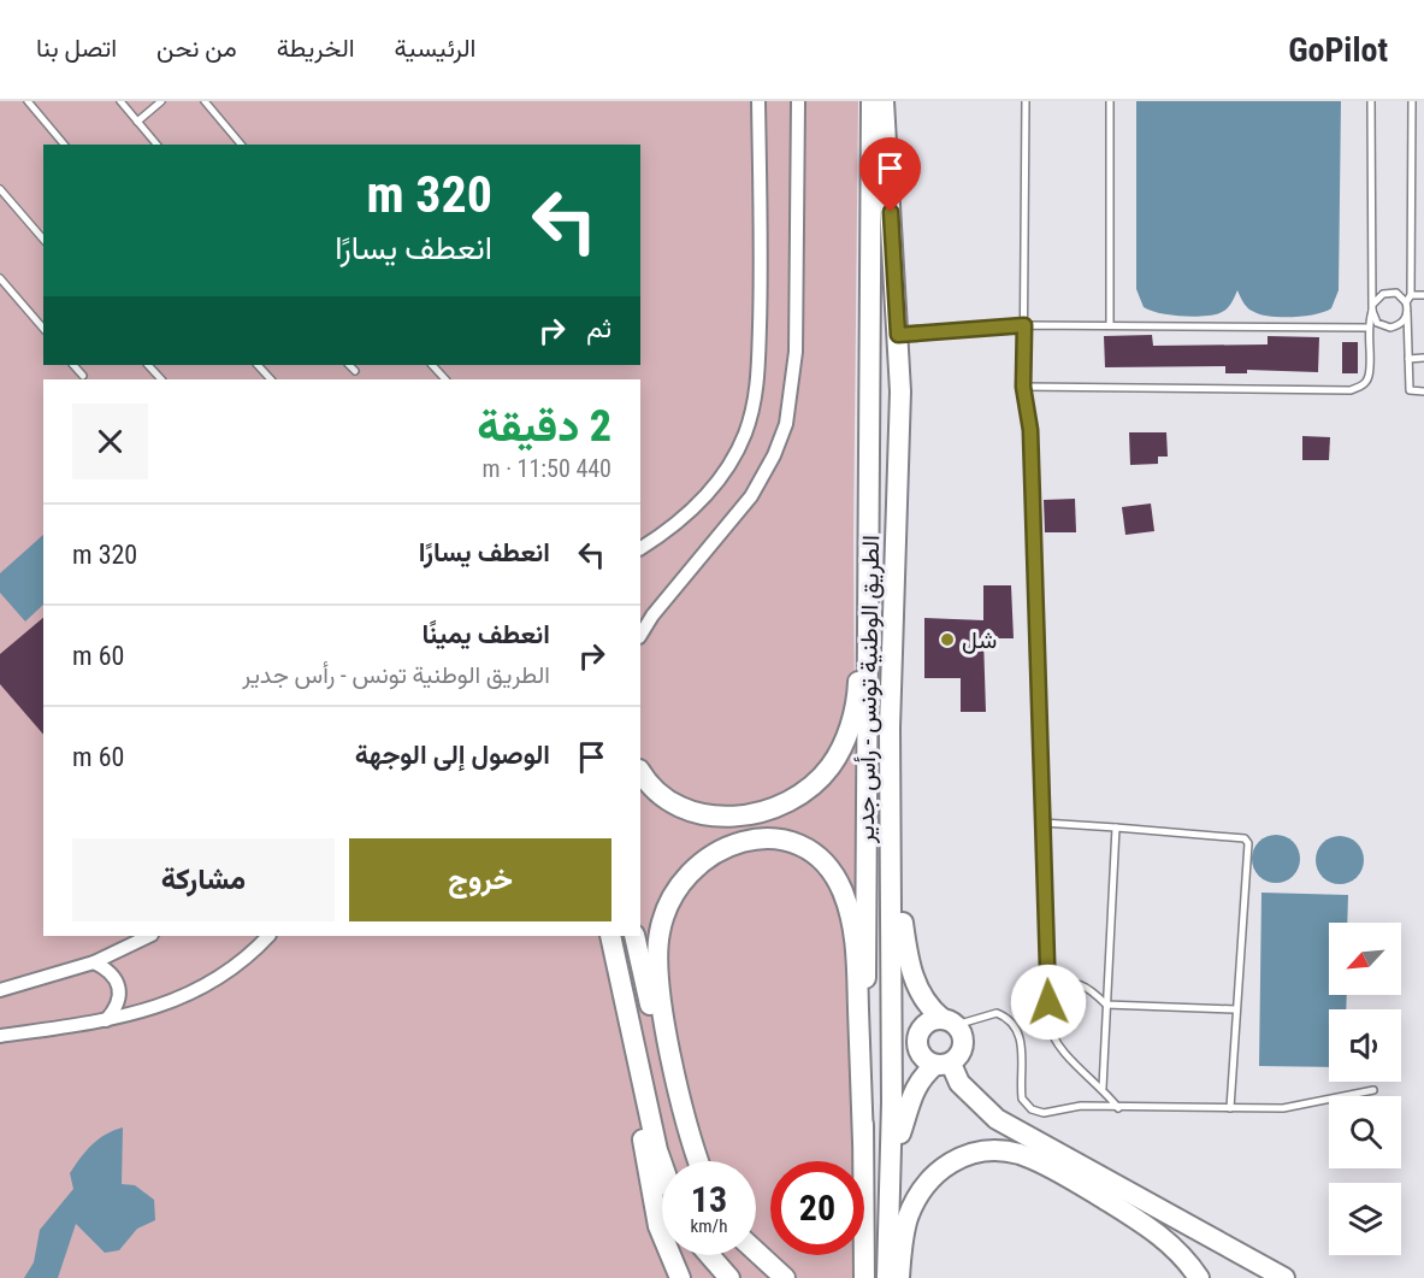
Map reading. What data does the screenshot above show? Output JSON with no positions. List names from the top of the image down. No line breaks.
{"streets":{"main road":["الطريق الوطنية تونس - رأس جدير"]},"places":["شل"],"north":"bottom left","page":{"header":"GoPilot","nav":["الرئيسية","الخريطة","من نحن","اتصل بنا"],"turn":["320 m","انعطف يسارًا"],"then":"ثم","heading":["2 دقيقة","440 m · 11:50"],"list":[{"name":"انعطف يسارًا","value":"320 m"},{"name":"انعطف يمينًا","note":"الطريق الوطنية تونس - رأس جدير","value":"60 m"},{"name":"الوصول إلى الوجهة","value":"60 m"}],"buttons":["خروج","مشاركة"],"speed":"13 km/h","limit":"20"}}
